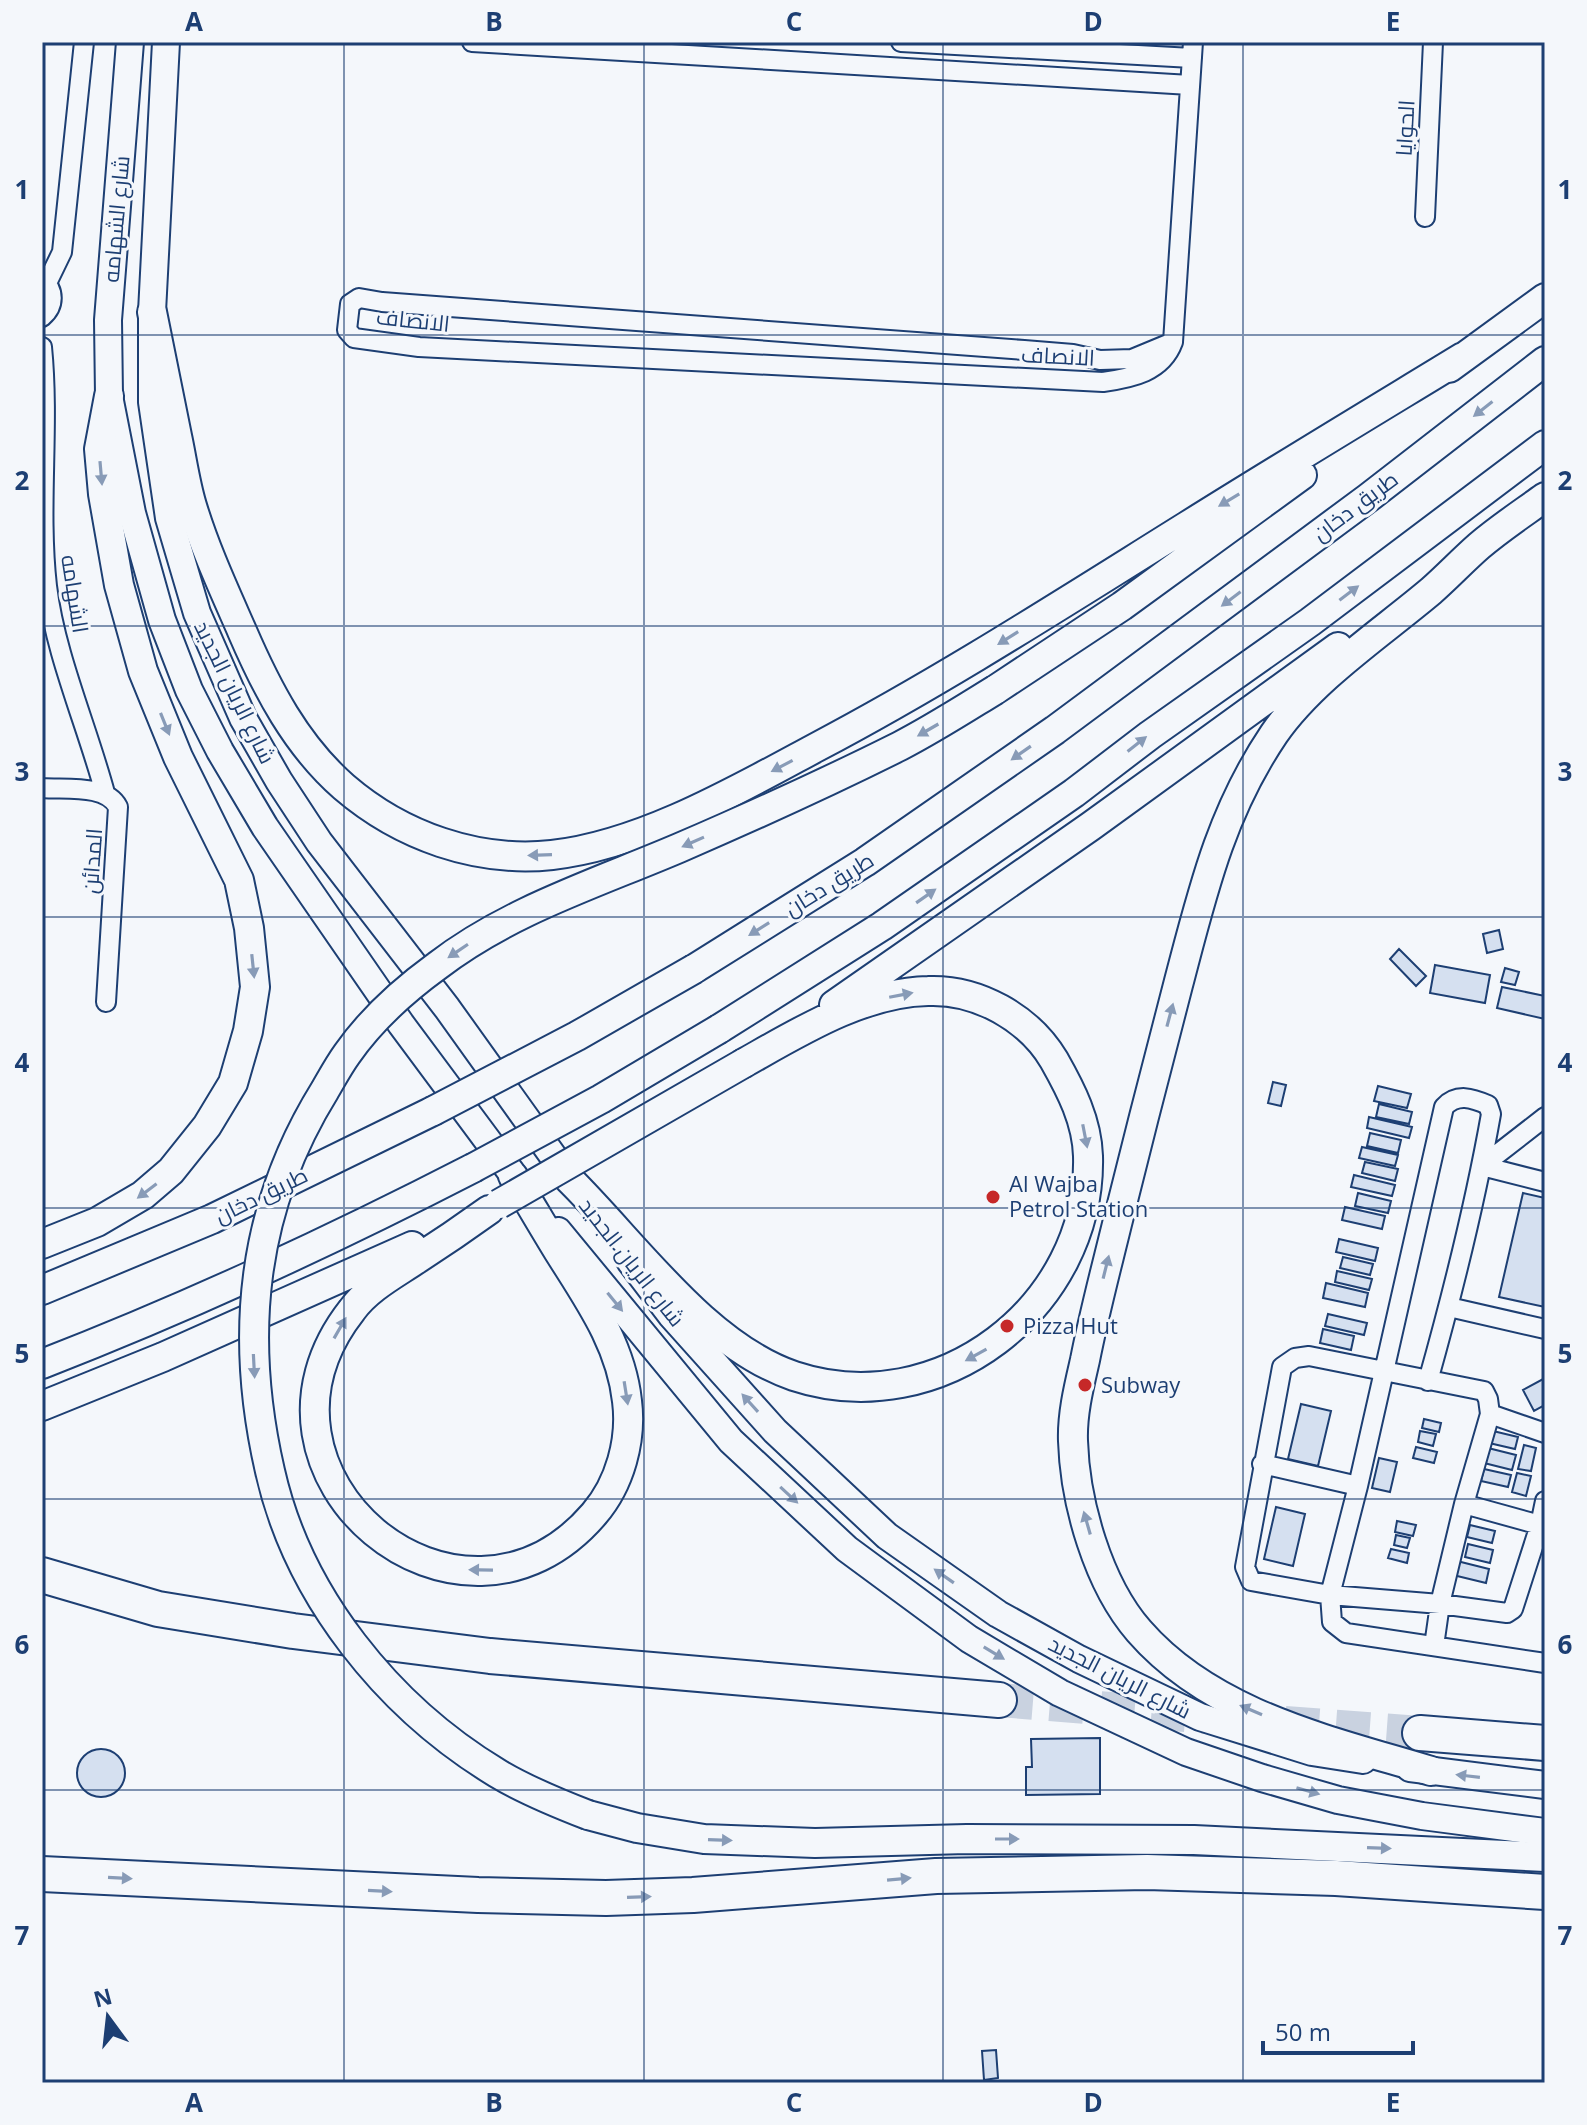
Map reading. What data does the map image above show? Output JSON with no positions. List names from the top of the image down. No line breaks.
{"streets":{"main road":["شارع الشهامه","طريق دخان","شارع الريان الجديد"],"street":["الحوايا","الانصاف","الشهامه","المدائن"]},"crossings":[["شارع الشهامه","شارع الريان الجديد"],["الشهامه","المدائن"]],"places":["Al Wajba Petrol Station","Pizza Hut","Subway"],"scale_bar":"50 m","north":"top","grid":{"columns":["A","B","C","D","E"],"rows":["1","2","3","4","5","6","7"]}}
